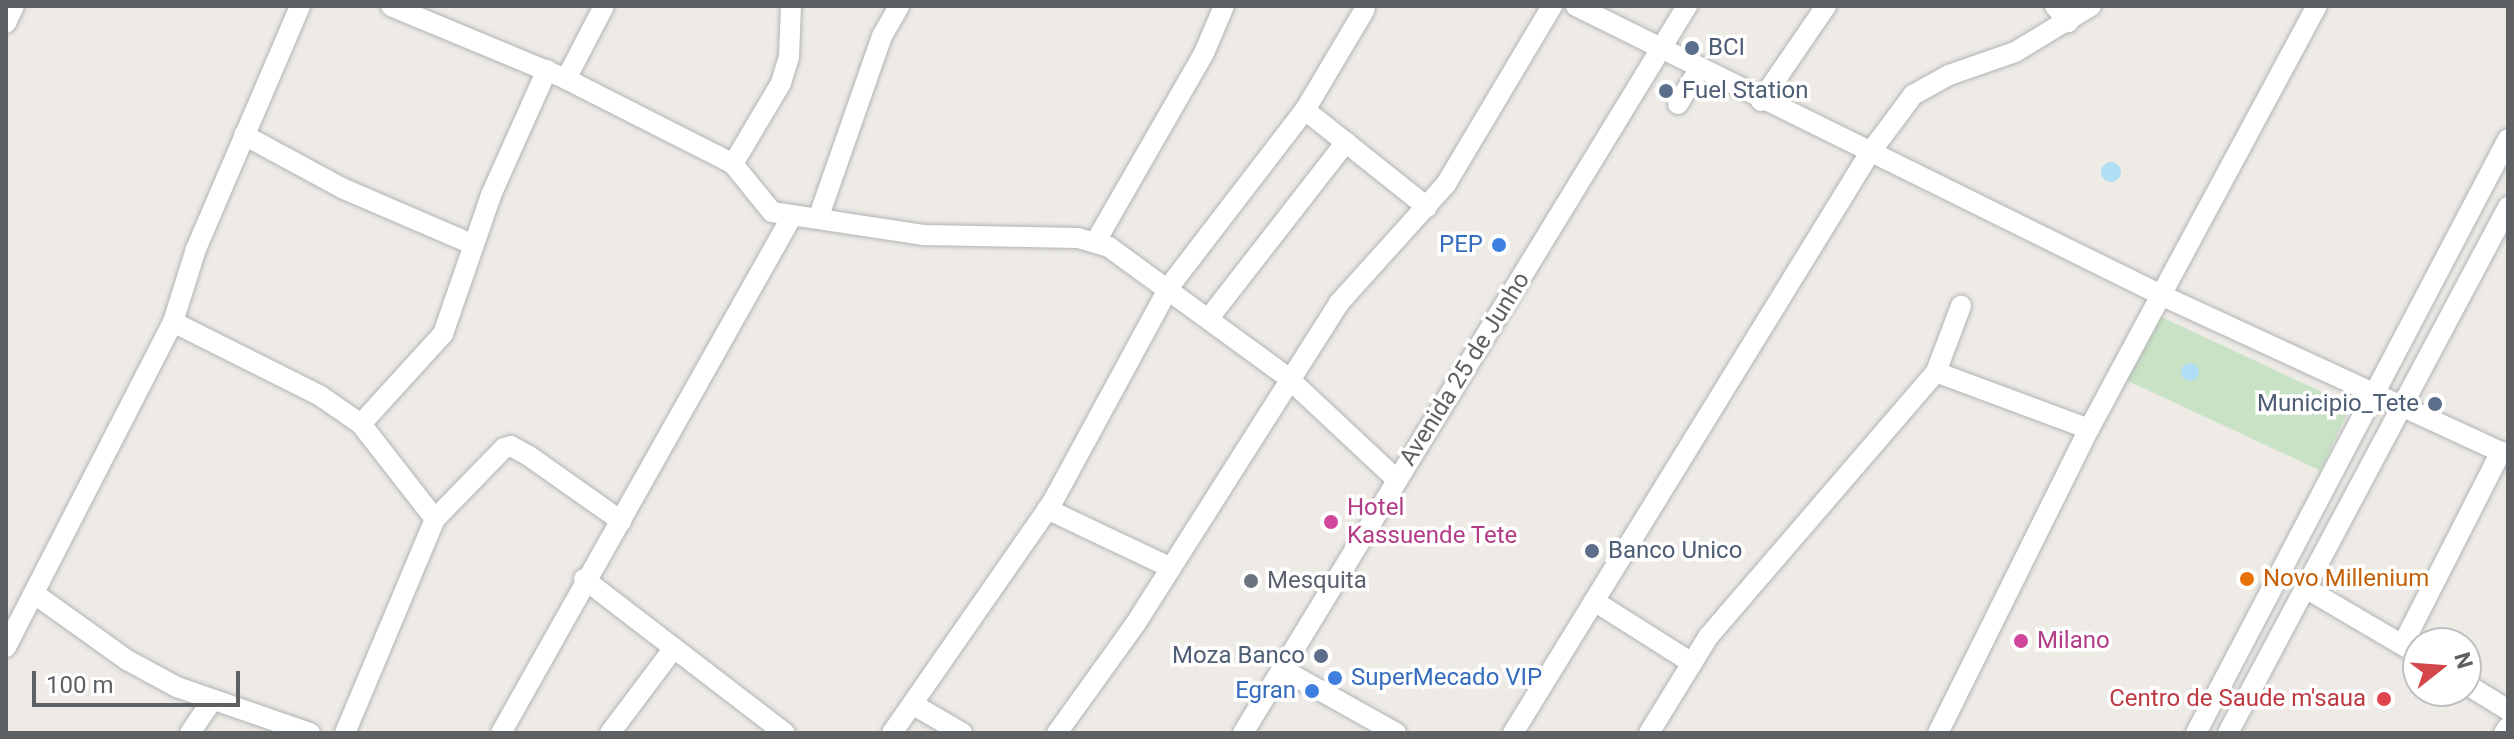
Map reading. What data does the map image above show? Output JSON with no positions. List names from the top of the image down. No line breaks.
{"streets":{"street":["Avenida 25 de Junho"]},"places":["BCI","Fuel Station","PEP","Municipio_Tete","Hotel Kassuende Tete","Banco Unico","Novo Millenium","Mesquita","Milano","Moza Banco","SuperMecado VIP","Egran","Centro de Saude m'saua"],"scale_bar":"100 m","north":"right"}
